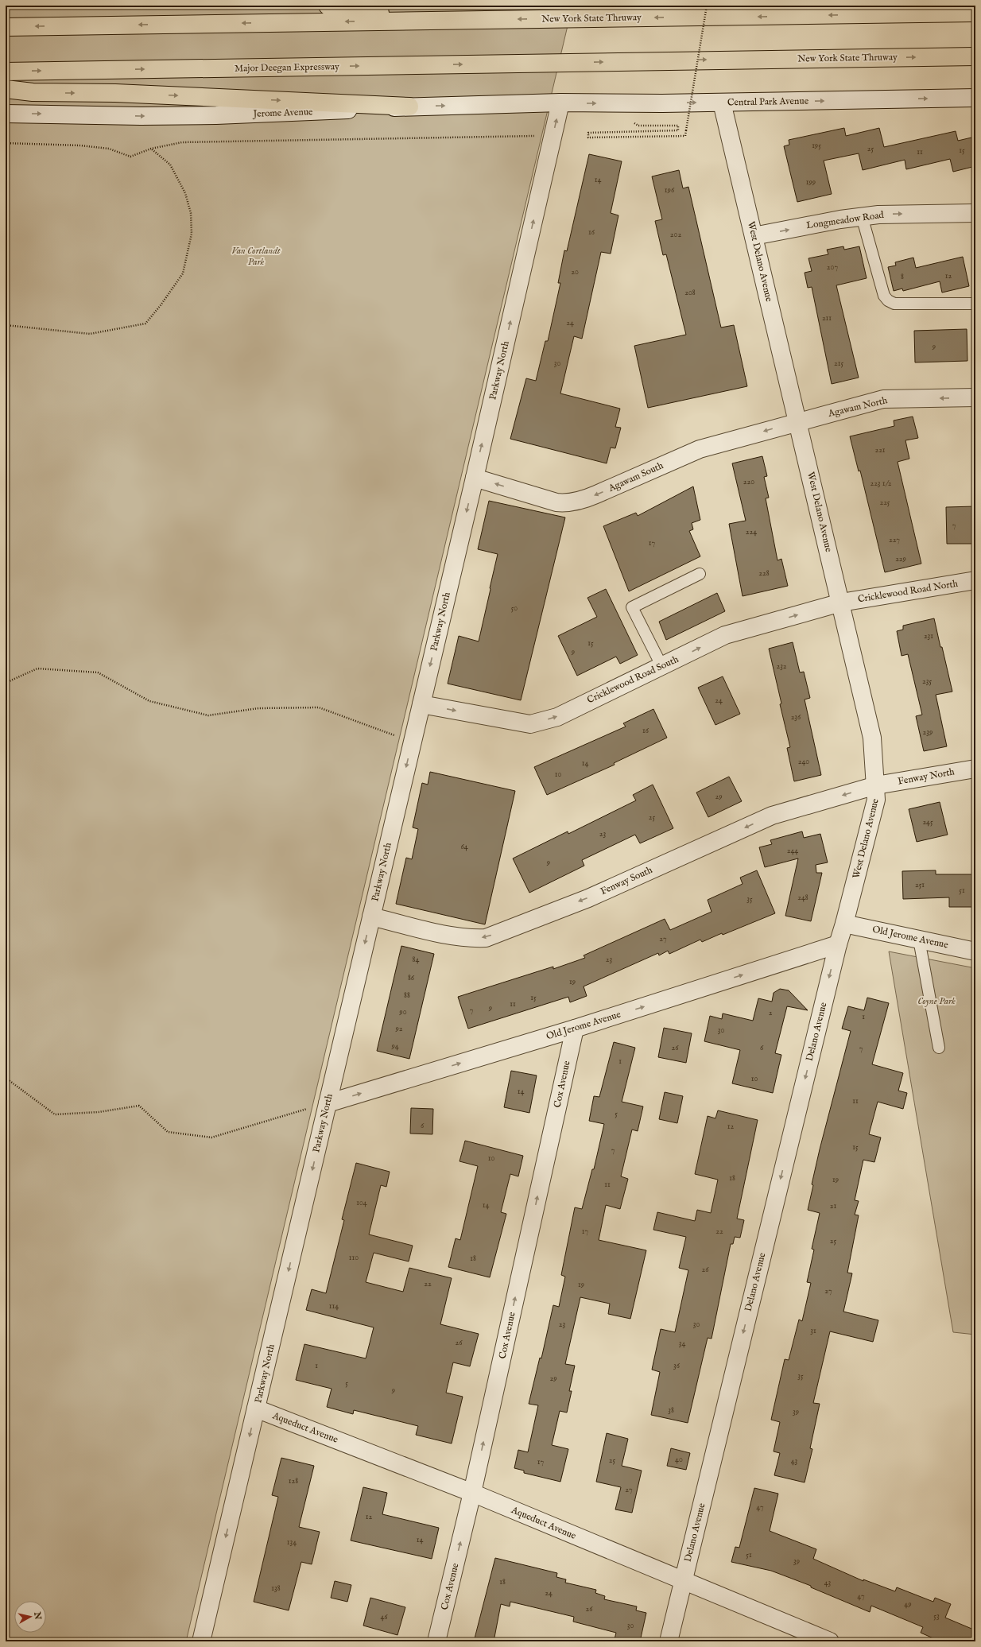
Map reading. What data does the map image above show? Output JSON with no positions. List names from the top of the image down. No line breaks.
{"streets":{"highway":["New York State Thruway","Major Deegan Expressway"],"street":["Central Park Avenue","Jerome Avenue","Longmeadow Road","West Delano Avenue","Parkway North","Agawam North","Agawam South","Cricklewood Road North","Cricklewood Road South","Fenway North","Fenway South","Old Jerome Avenue","Delano Avenue","Cox Avenue","Aqueduct Avenue"]},"crossings":[["New York State Thruway","Major Deegan Expressway"],["Central Park Avenue","Jerome Avenue"],["Central Park Avenue","West Delano Avenue"],["Central Park Avenue","Parkway North"],["Jerome Avenue","Parkway North"],["Longmeadow Road","West Delano Avenue"],["West Delano Avenue","Agawam North"],["West Delano Avenue","Agawam South"],["West Delano Avenue","Cricklewood Road North"],["West Delano Avenue","Cricklewood Road South"],["West Delano Avenue","Fenway North"],["West Delano Avenue","Fenway South"],["West Delano Avenue","Old Jerome Avenue"],["West Delano Avenue","Delano Avenue"],["Parkway North","Agawam South"],["Parkway North","Cricklewood Road South"],["Parkway North","Fenway South"],["Parkway North","Old Jerome Avenue"],["Parkway North","Aqueduct Avenue"],["Agawam North","Agawam South"],["Cricklewood Road North","Cricklewood Road South"],["Fenway North","Fenway South"],["Old Jerome Avenue","Delano Avenue"],["Old Jerome Avenue","Cox Avenue"],["Delano Avenue","Aqueduct Avenue"],["Cox Avenue","Aqueduct Avenue"]],"one_way":["Central Park Avenue","Jerome Avenue","Longmeadow Road","Agawam North","Agawam South","Cricklewood Road South","Fenway South","Old Jerome Avenue","Delano Avenue","Cox Avenue"],"parks":["Van Cortlandt Park","Coyne Park"],"house_numbers":["195","25","15","11","14","199","196","16","202","207","20","12","8","208","211","24","9","30","215","221","220","223 1/2","225","7","224","227","17","229","228","50","231","15","9","232","235","24","236","16","239","240","14","10","29","25","245","23","64","244","9","251","51","248","35","27","84","23","86","19","88","15","11","9","7","90","2","1","92","30","94","26","6","7","1","10","14","11","5","6","12","15","7","10","18","19","11","104","14","21","17","22","25","110","18","26","22","19","27","114","23","30","31","26","34","1","36","35","29","5","9","38","39","40","25","43","17","128","27","47","12","14","134","51","39","18","43","138","24","47","49","26","53","46","30"],"north":"right"}
